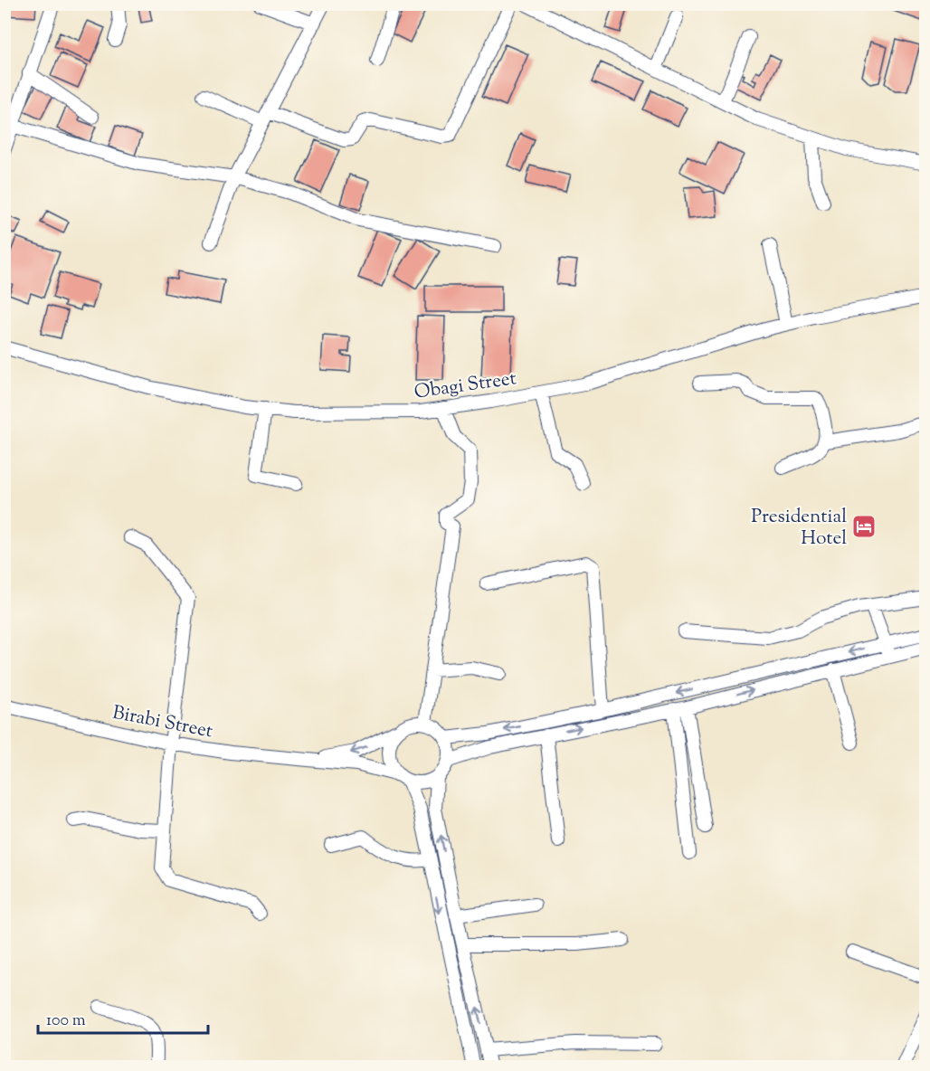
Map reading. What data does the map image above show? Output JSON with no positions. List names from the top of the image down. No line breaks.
{"streets":{"street":["Obagi Street","Birabi Street"]},"places":{"hotel":["Presidential Hotel"]},"scale_bar":"100 m"}
